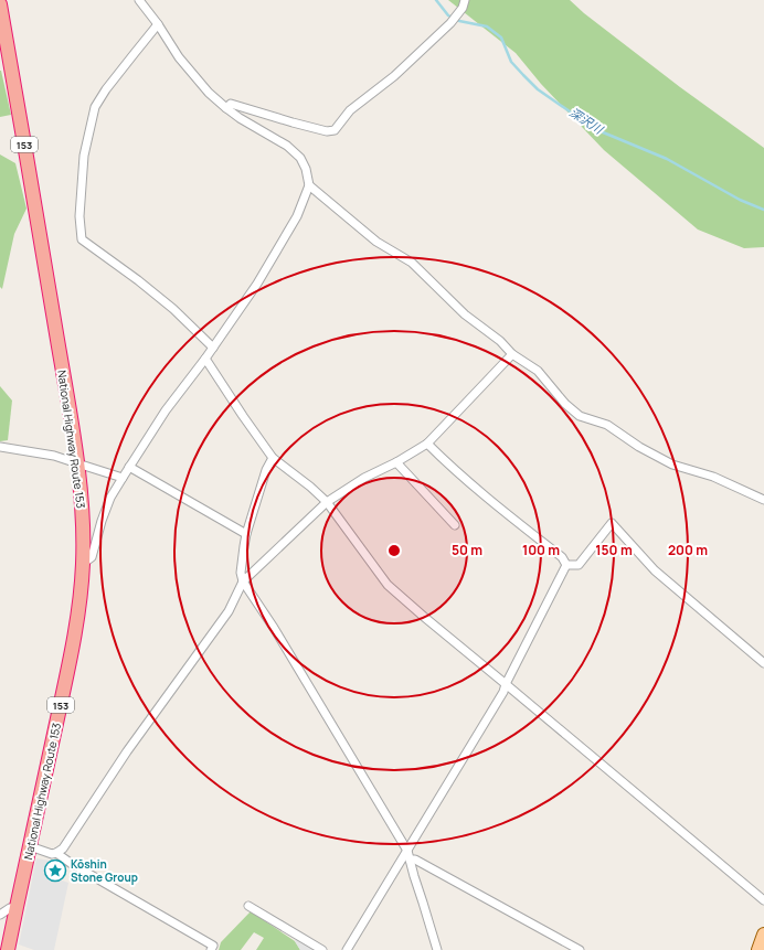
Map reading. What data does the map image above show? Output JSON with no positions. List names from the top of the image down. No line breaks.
{"streets":{"highway":["153","National Highway Route 153"]},"water":["深沢川"],"places":{"place":["Kōshin Stone Group"]},"rings":["50 m","100 m","150 m","200 m"]}
